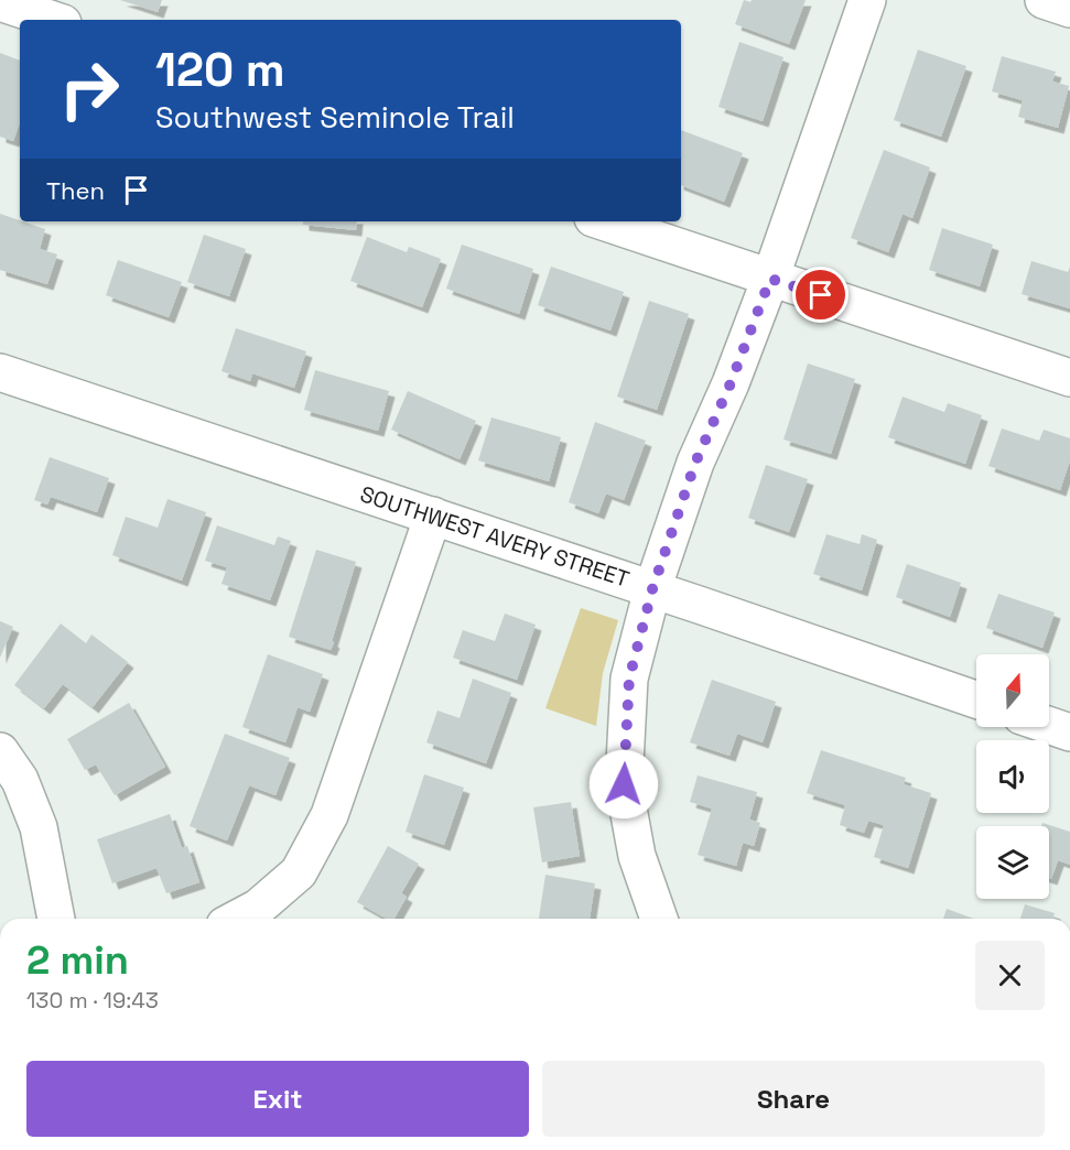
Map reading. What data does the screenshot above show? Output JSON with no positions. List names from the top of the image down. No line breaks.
{"streets":{"street":["SOUTHWEST AVERY STREET"]},"north":"top","page":{"turn":["120 m","Southwest Seminole Trail"],"then":"Then","heading":["2 min","130 m · 19:43"],"buttons":["Exit","Share"]}}
